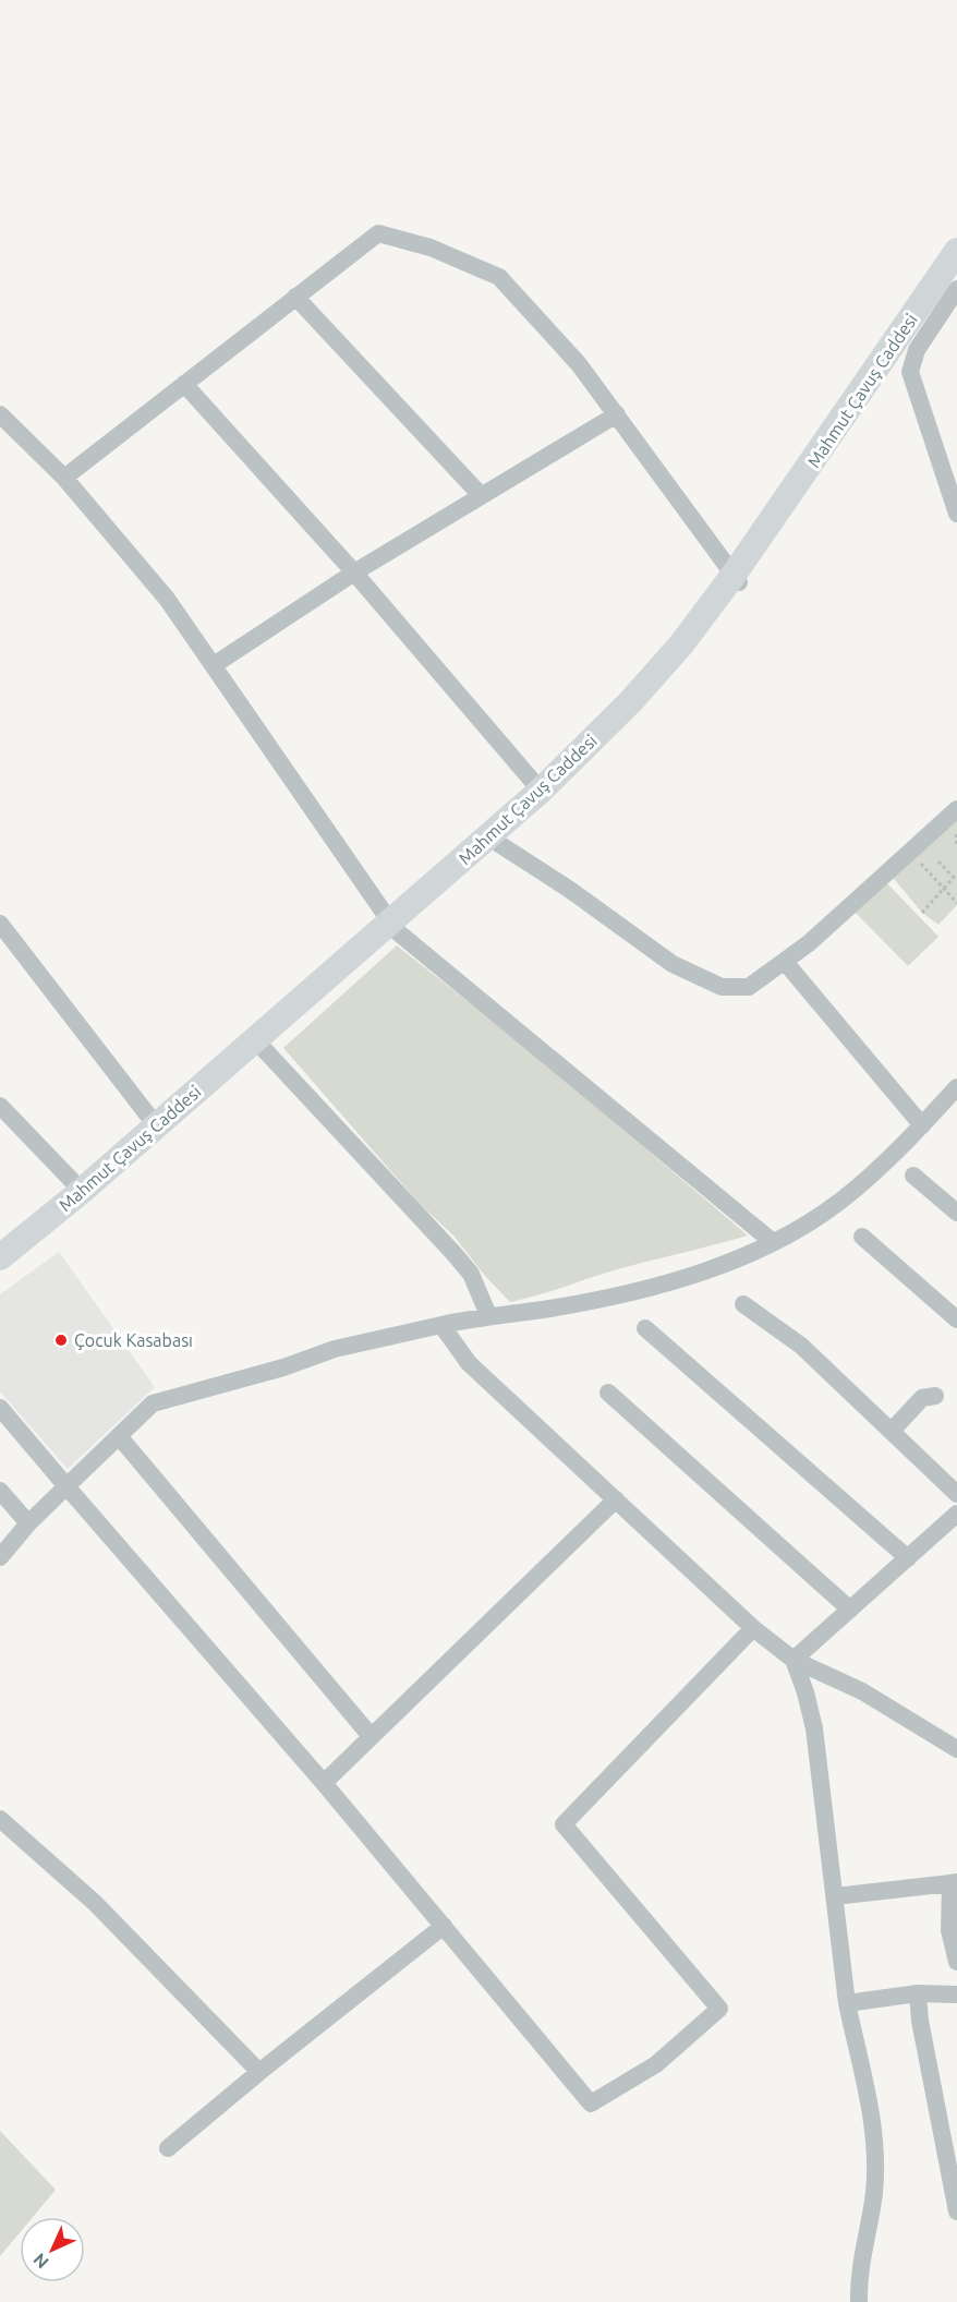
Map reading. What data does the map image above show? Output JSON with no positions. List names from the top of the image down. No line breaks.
{"streets":{"main road":["Mahmut Çavuş Caddesi"]},"places":["Çocuk Kasabası"],"north":"bottom left"}
